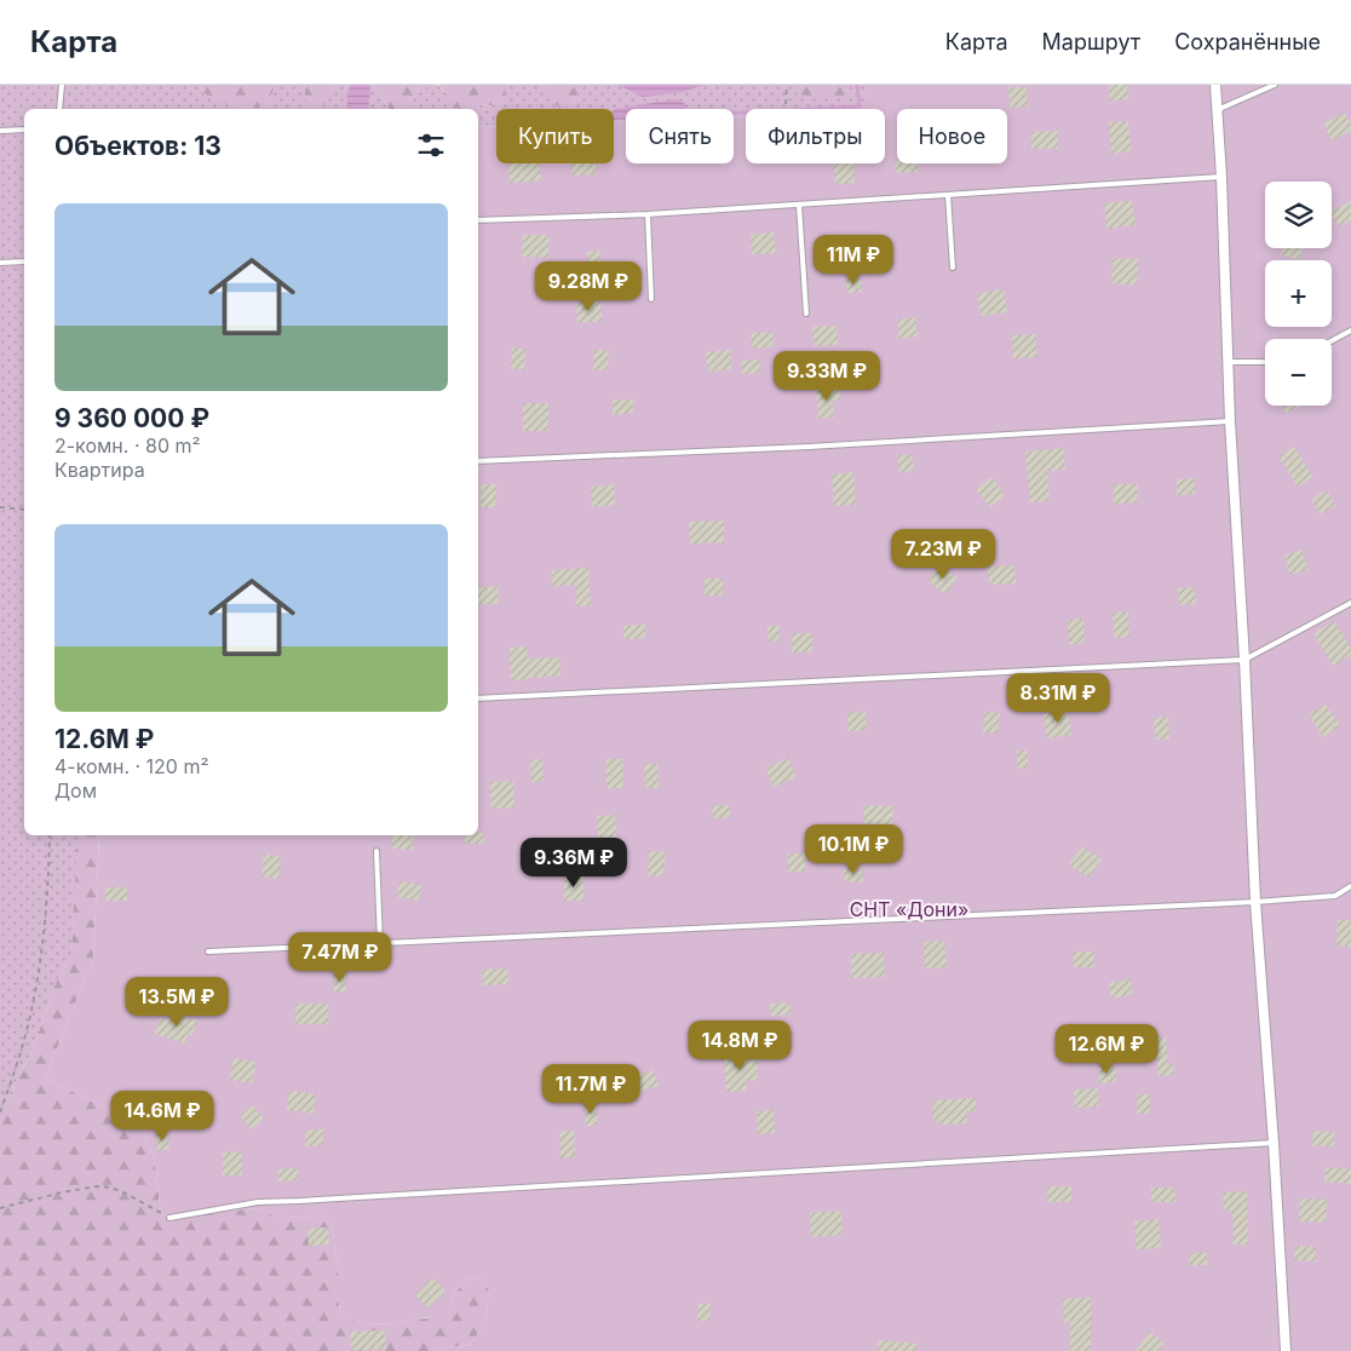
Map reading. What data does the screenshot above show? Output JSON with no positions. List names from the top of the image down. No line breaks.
{"parks":["СНТ «Дони»"],"page":{"header":"Карта","nav":["Карта","Маршрут","Сохранённые"],"chip":["Купить","Снять","Фильтры","Новое"],"heading":"Объектов: 13","map_buttons":["+","−"],"list":[{"name":"9 360 000 ₽","note":"2-комн. · 80 m² · Квартира"},{"name":"12.6M ₽","note":"4-комн. · 120 m² · Дом"}],"price":["11M ₽","9.28M ₽","9.33M ₽","7.23M ₽","8.31M ₽","10.1M ₽","9.36M ₽","7.47M ₽","13.5M ₽","14.8M ₽","12.6M ₽","11.7M ₽","14.6M ₽"]}}
